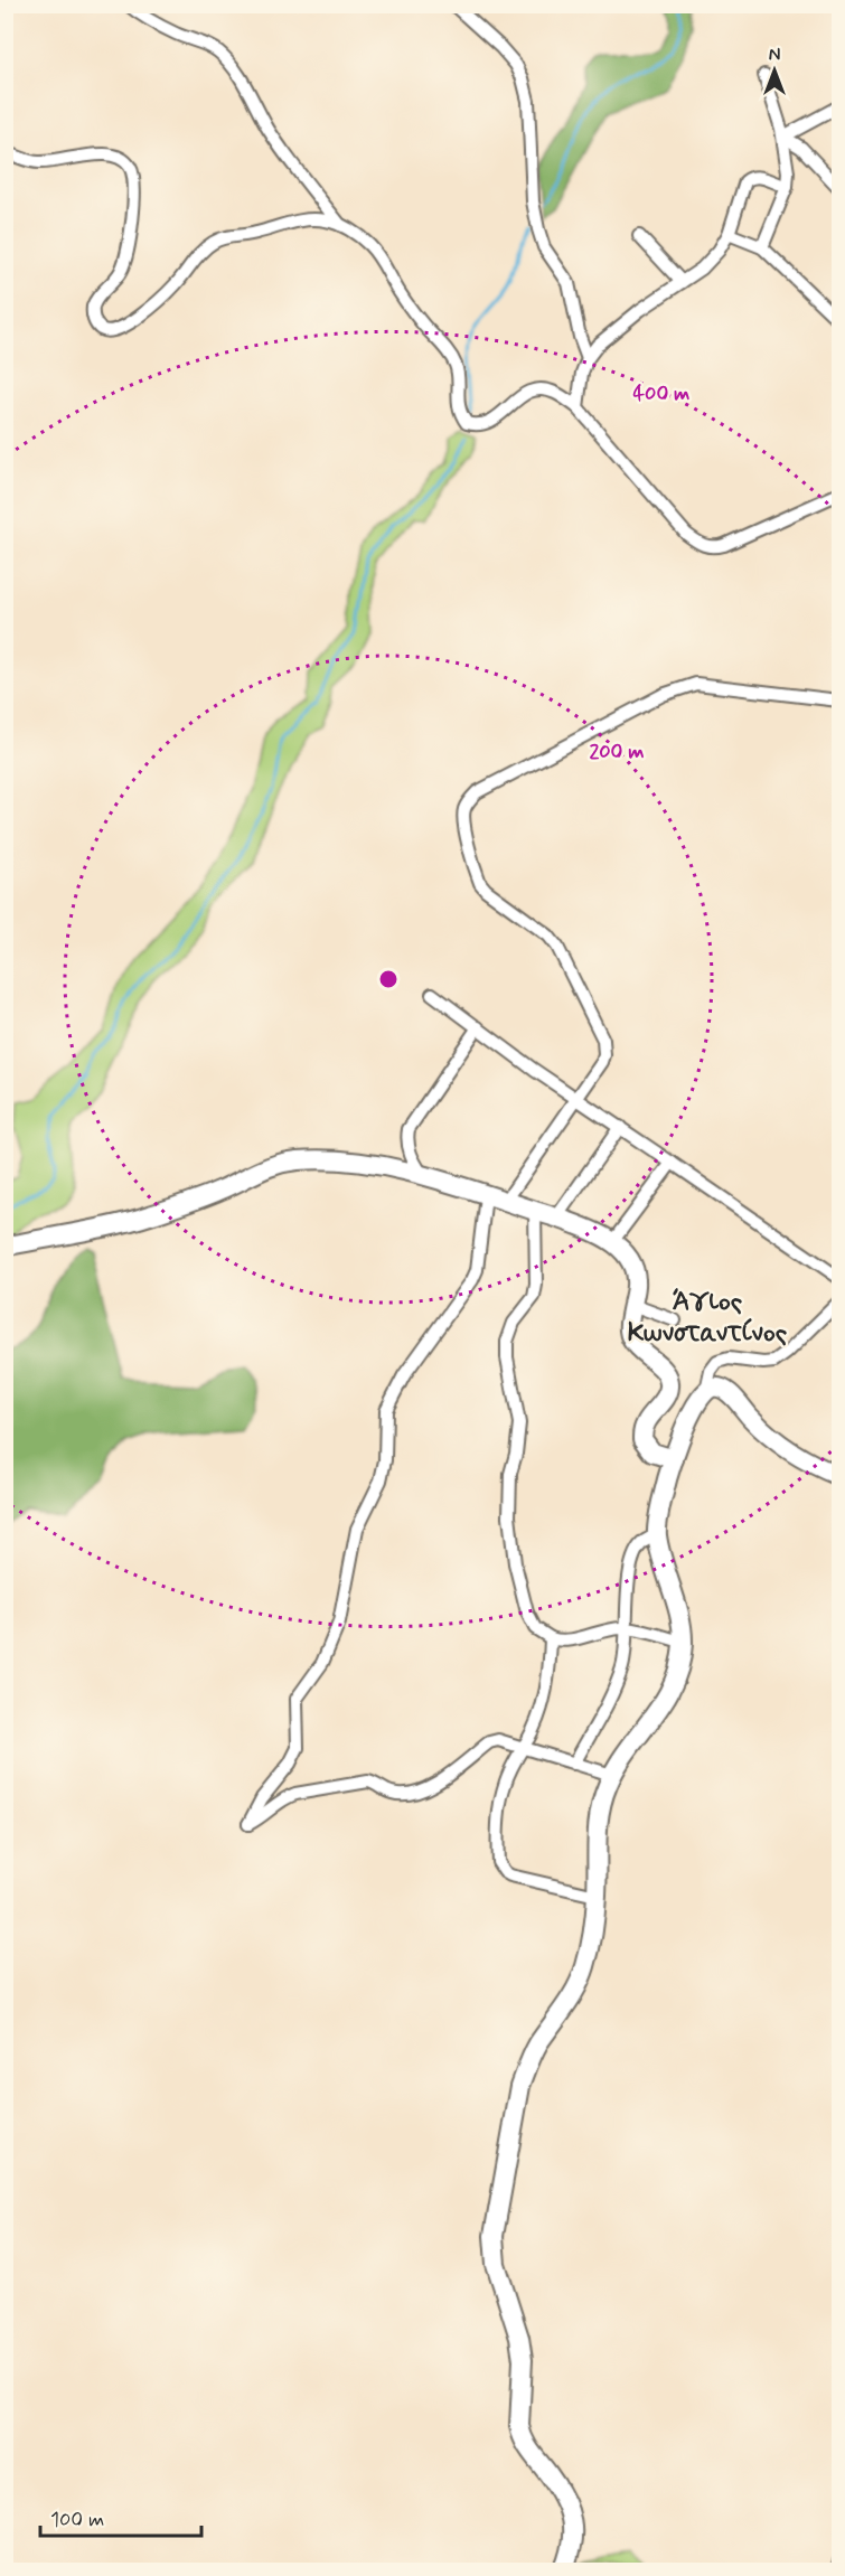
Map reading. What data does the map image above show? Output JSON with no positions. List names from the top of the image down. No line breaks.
{"districts":["Άγιος Κωνσταντίνος"],"scale_bar":"100 m","north":"top","rings":["400 m","200 m"]}
